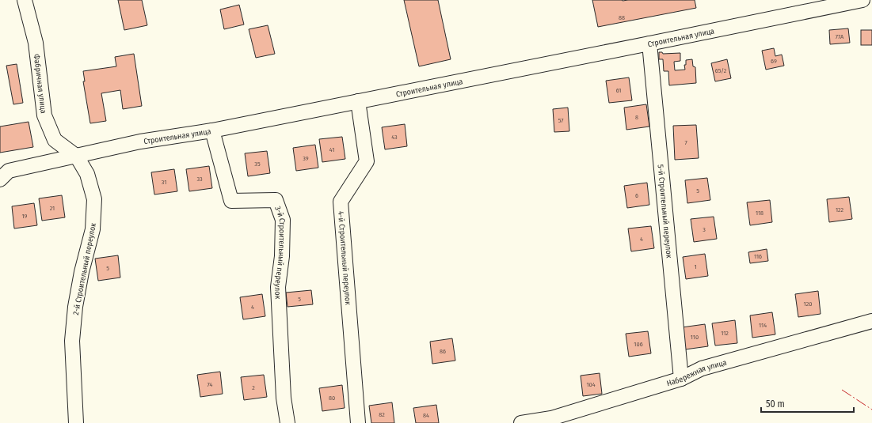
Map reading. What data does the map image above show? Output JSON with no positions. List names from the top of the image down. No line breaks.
{"streets":{"street":["Строительная улица","Фабричная улица","5-й Строительный переулок","3-й Строительный переулок","4-й Строительный переулок","2-й Строительный переулок","Набережная улица"]},"crossings":[["Строительная улица","Фабричная улица"],["Строительная улица","5-й Строительный переулок"],["Строительная улица","3-й Строительный переулок"],["Строительная улица","4-й Строительный переулок"],["Строительная улица","2-й Строительный переулок"],["Фабричная улица","2-й Строительный переулок"],["5-й Строительный переулок","Набережная улица"]],"house_numbers":["88","77А","69","65/2","61","8","57","43","7","41","39","35","33","31","5","6","21","122","118","19","3","4","116","1","5","5","120","4","114","112","110","106","86","74","104","2","80","82","84"],"scale_bar":"50 m"}
